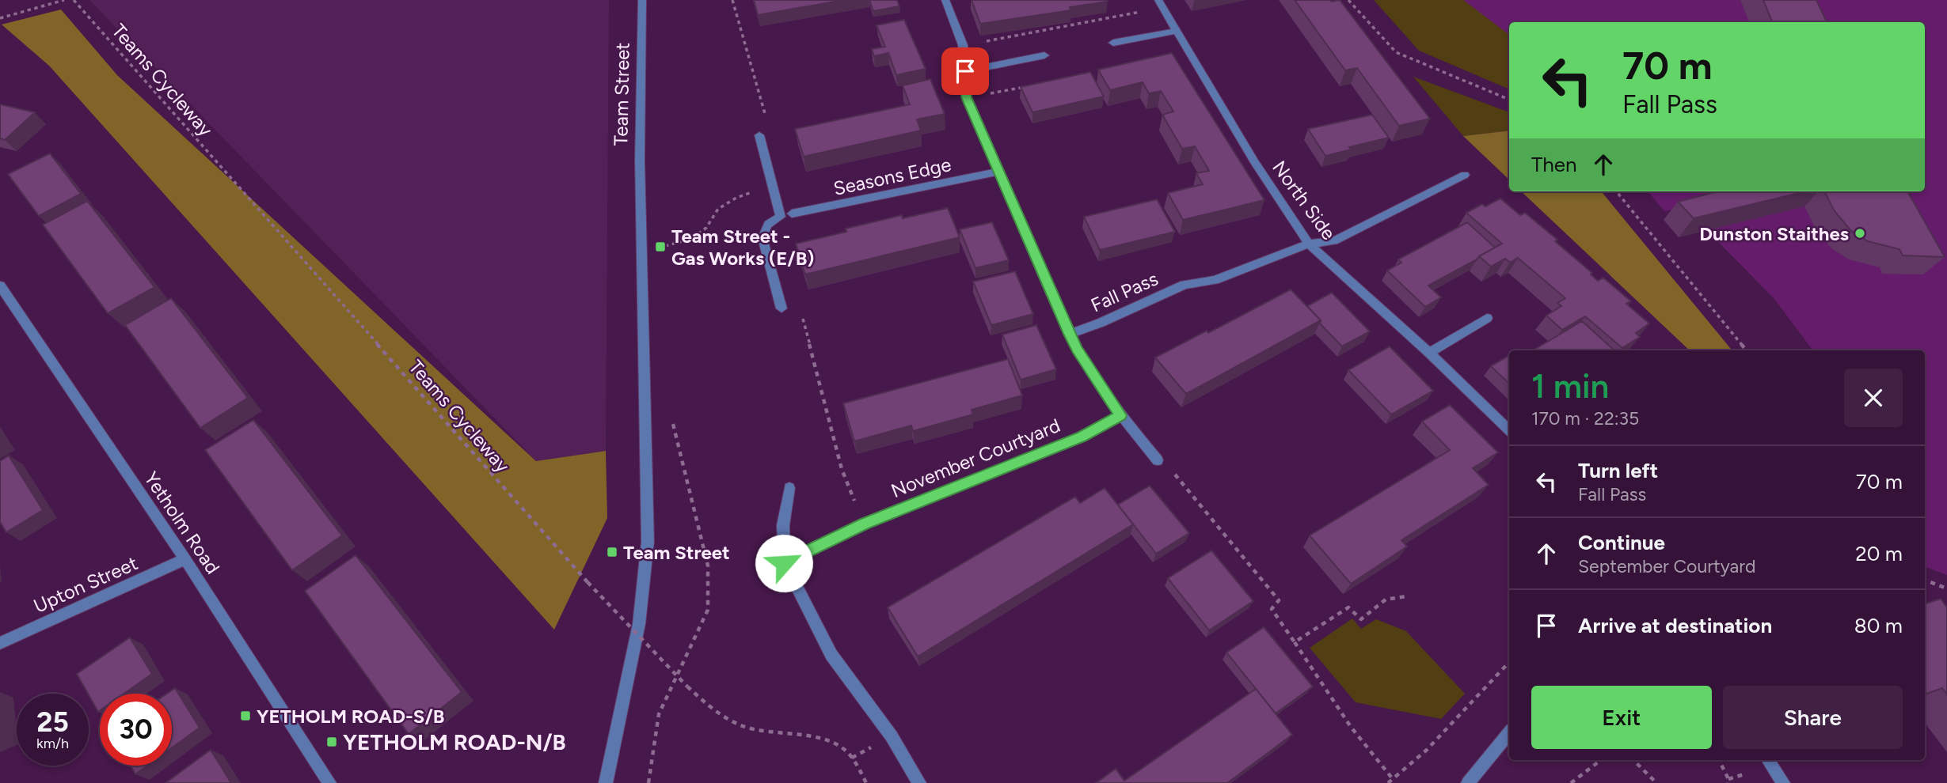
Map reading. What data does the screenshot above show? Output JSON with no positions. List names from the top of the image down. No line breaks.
{"streets":{"street":["Team Street","Seasons Edge","North Side","Fall Pass","November Courtyard","Yetholm Road","Upton Street"],"path":["Teams Cycleway"]},"crossings":[["North Side","Fall Pass"],["Yetholm Road","Upton Street"]],"places":{"other":["Dunston Staithes"],"transit":["Team Street - Gas Works (E/B)","Team Street","YETHOLM ROAD-S/B","YETHOLM ROAD-N/B"]},"page":{"turn":["70 m","Fall Pass"],"then":"Then","heading":["1 min","170 m · 22:35"],"list":[{"name":"Turn left","note":"Fall Pass","value":"70 m"},{"name":"Continue","note":"September Courtyard","value":"20 m"},{"name":"Arrive at destination","value":"80 m"}],"buttons":["Exit","Share"],"speed":"25 km/h","limit":"30"}}
